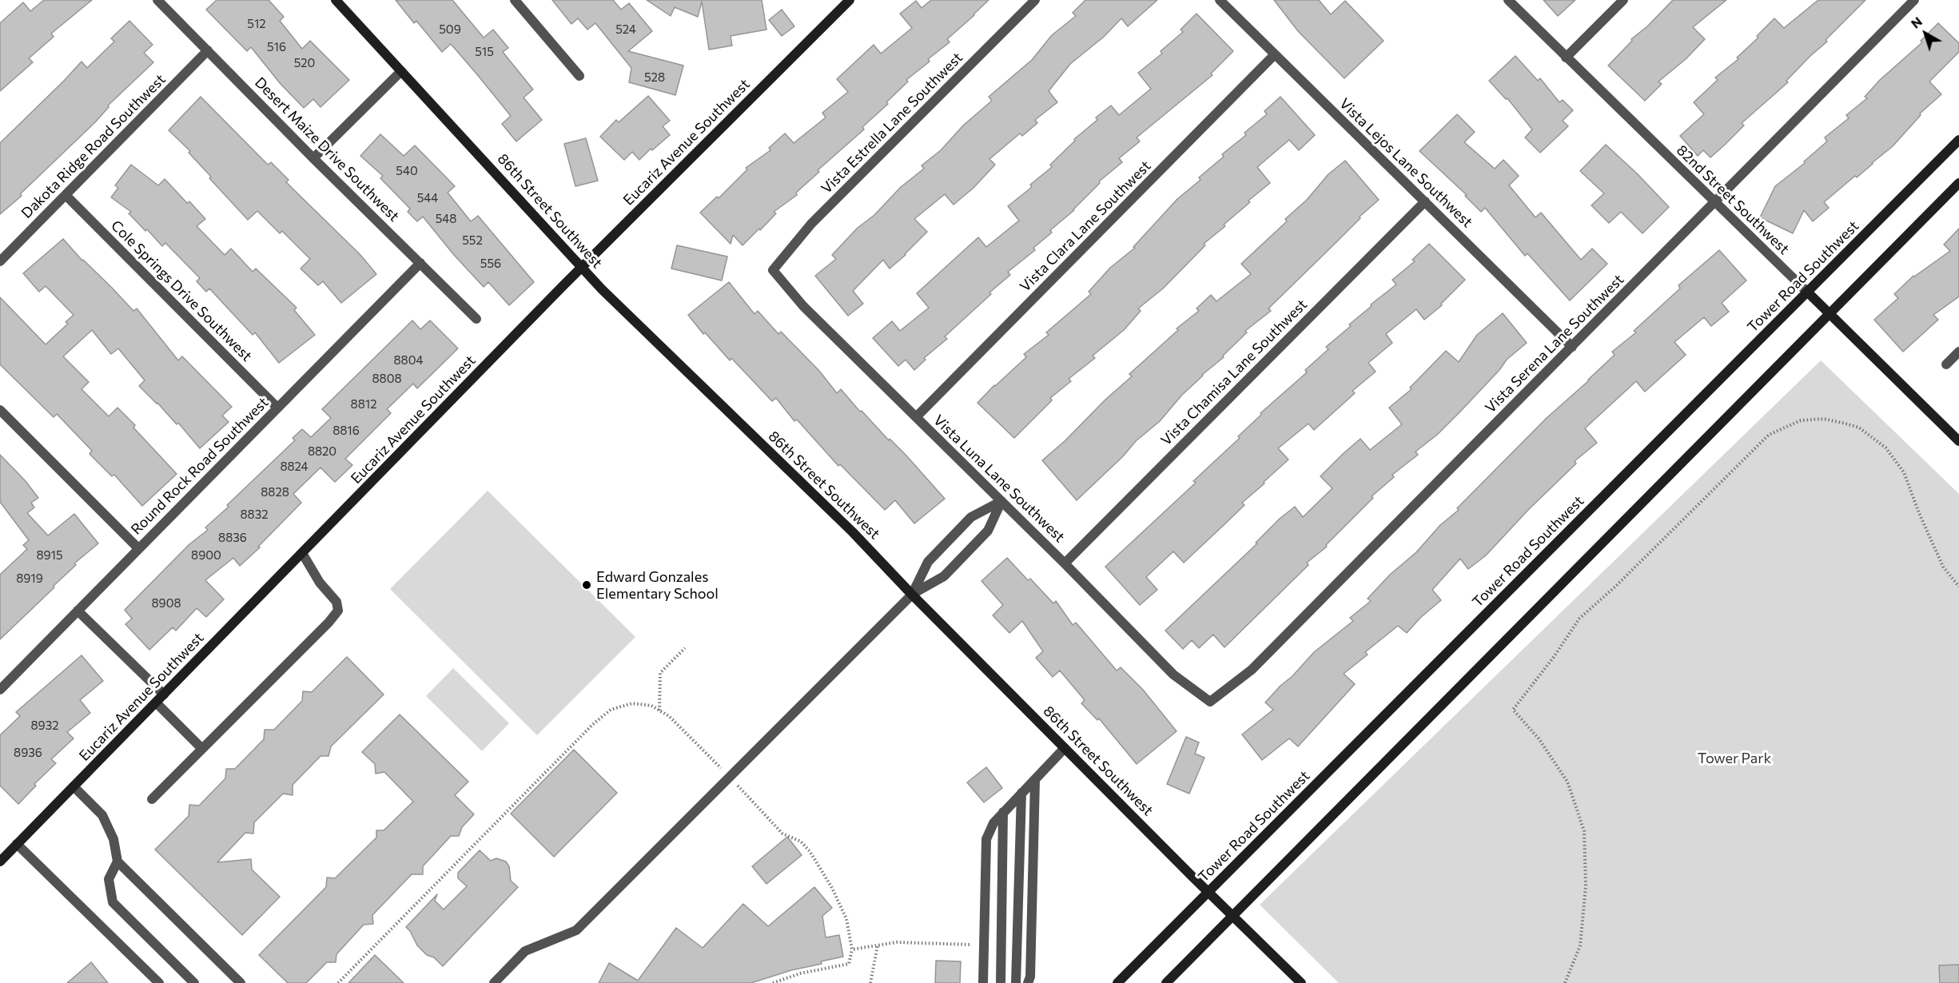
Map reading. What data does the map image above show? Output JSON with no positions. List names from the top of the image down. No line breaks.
{"streets":{"street":["Vista Estrella Lane Southwest","Eucariz Avenue Southwest","Dakota Ridge Road Southwest","Desert Maize Drive Southwest","Vista Lejos Lane Southwest","82nd Street Southwest","86th Street Southwest","Vista Clara Lane Southwest","Tower Road Southwest","Cole Springs Drive Southwest","Vista Serena Lane Southwest","Vista Chamisa Lane Southwest","Round Rock Road Southwest","Vista Luna Lane Southwest"]},"crossings":[["Vista Estrella Lane Southwest","Vista Luna Lane Southwest"],["Eucariz Avenue Southwest","86th Street Southwest"],["Dakota Ridge Road Southwest","Desert Maize Drive Southwest"],["Dakota Ridge Road Southwest","Cole Springs Drive Southwest"],["Desert Maize Drive Southwest","Round Rock Road Southwest"],["Vista Lejos Lane Southwest","Vista Clara Lane Southwest"],["Vista Lejos Lane Southwest","Vista Serena Lane Southwest"],["Vista Lejos Lane Southwest","Vista Chamisa Lane Southwest"],["82nd Street Southwest","Tower Road Southwest"],["82nd Street Southwest","Vista Serena Lane Southwest"],["86th Street Southwest","Tower Road Southwest"],["Vista Clara Lane Southwest","Vista Luna Lane Southwest"],["Cole Springs Drive Southwest","Round Rock Road Southwest"],["Vista Serena Lane Southwest","Vista Luna Lane Southwest"],["Vista Chamisa Lane Southwest","Vista Luna Lane Southwest"]],"parks":["Tower Park"],"places":["Edward Gonzales Elementary School"],"house_numbers":["512","509","524","516","515","520","528","540","544","548","552","556","8804","8808","8812","8816","8820","8824","8828","8832","8836","8915","8900","8919","8908","8932","8936"],"north":"top left"}
